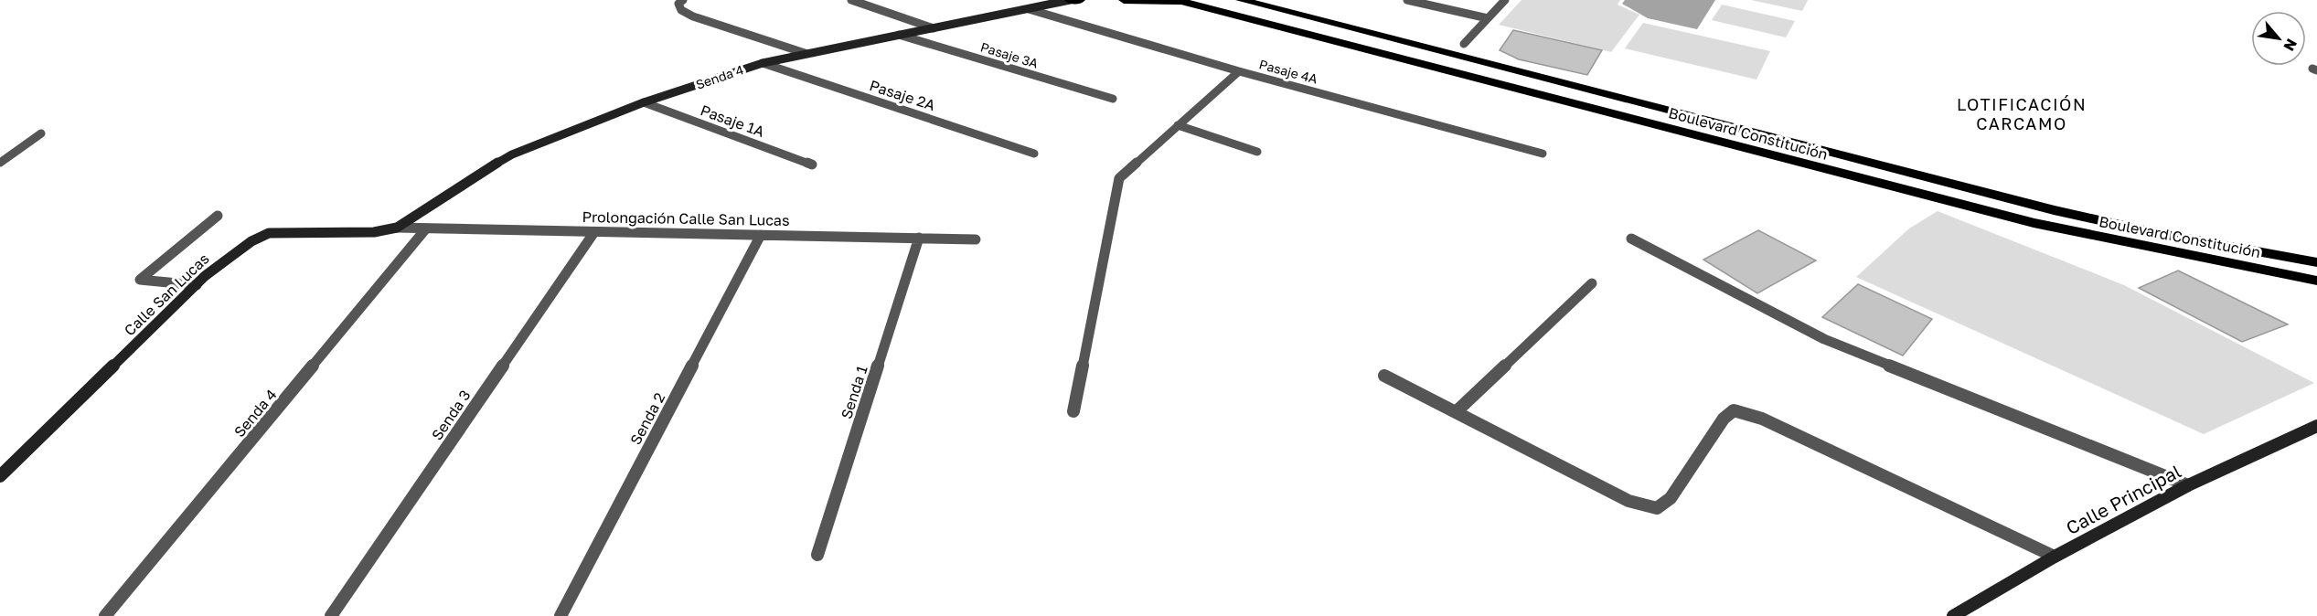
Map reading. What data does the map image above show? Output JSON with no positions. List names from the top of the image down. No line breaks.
{"streets":{"highway":["Boulevard Constitución"],"street":["Pasaje 3A","Pasaje 4A","Senda 4","Pasaje 2A","Pasaje 1A","Prolongación Calle San Lucas","Calle San Lucas","Senda 1","Senda 3","Senda 2","Calle Principal"]},"crossings":[["Pasaje 3A","Senda 4"],["Pasaje 4A","Senda 4"],["Senda 4","Pasaje 2A"],["Senda 4","Pasaje 1A"],["Senda 4","Prolongación Calle San Lucas"],["Senda 4","Calle San Lucas"],["Prolongación Calle San Lucas","Calle San Lucas"],["Prolongación Calle San Lucas","Senda 1"],["Prolongación Calle San Lucas","Senda 3"],["Prolongación Calle San Lucas","Senda 2"]],"districts":["LOTIFICACIÓN CARCAMO"],"north":"bottom right"}
